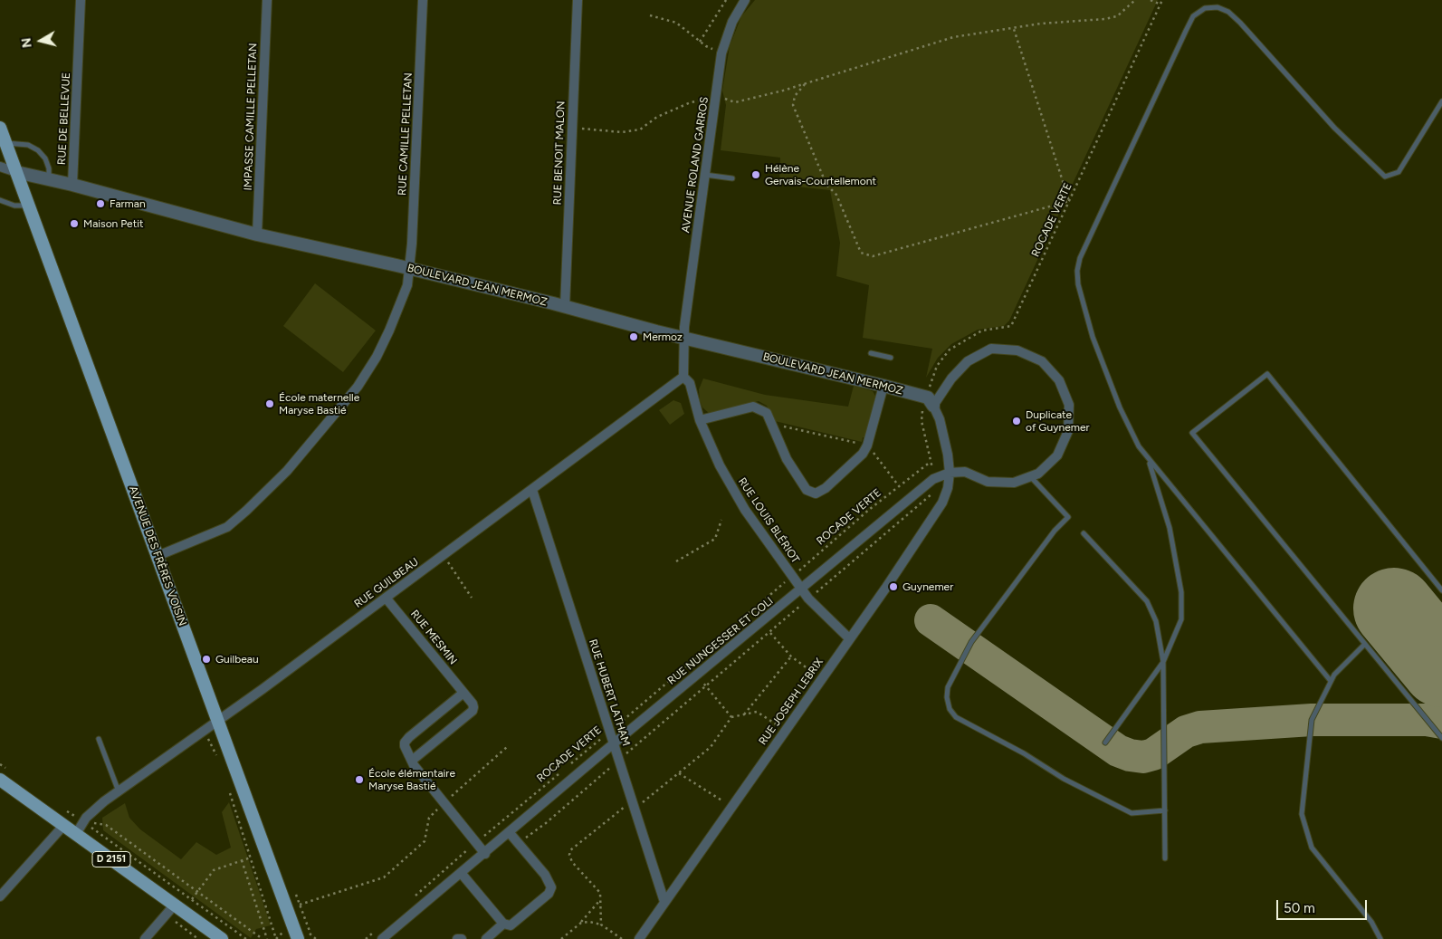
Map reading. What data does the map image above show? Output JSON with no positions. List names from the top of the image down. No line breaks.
{"streets":{"main road":["AVENUE DES FRÈRES VOISIN","D 2151"],"street":["IMPASSE CAMILLE PELLETAN","RUE DE BELLEVUE","RUE CAMILLE PELLETAN","RUE BENOIT MALON","AVENUE ROLAND GARROS","BOULEVARD JEAN MERMOZ","RUE LOUIS BLÉRIOT","RUE GUILBEAU","RUE MESMIN","RUE NUNGESSER ET COLI","RUE HUBERT LATHAM","RUE JOSEPH LEBRIX"],"path":["ROCADE VERTE"]},"crossings":[["IMPASSE CAMILLE PELLETAN","BOULEVARD JEAN MERMOZ"],["RUE DE BELLEVUE","BOULEVARD JEAN MERMOZ"],["RUE CAMILLE PELLETAN","BOULEVARD JEAN MERMOZ"],["RUE CAMILLE PELLETAN","AVENUE DES FRÈRES VOISIN"],["RUE BENOIT MALON","BOULEVARD JEAN MERMOZ"],["AVENUE ROLAND GARROS","BOULEVARD JEAN MERMOZ"],["ROCADE VERTE","BOULEVARD JEAN MERMOZ"],["ROCADE VERTE","RUE LOUIS BLÉRIOT"],["ROCADE VERTE","RUE NUNGESSER ET COLI"],["ROCADE VERTE","RUE HUBERT LATHAM"],["ROCADE VERTE","RUE JOSEPH LEBRIX"],["BOULEVARD JEAN MERMOZ","AVENUE DES FRÈRES VOISIN"],["BOULEVARD JEAN MERMOZ","RUE NUNGESSER ET COLI"],["BOULEVARD JEAN MERMOZ","RUE JOSEPH LEBRIX"],["RUE LOUIS BLÉRIOT","RUE GUILBEAU"],["RUE LOUIS BLÉRIOT","RUE NUNGESSER ET COLI"],["RUE LOUIS BLÉRIOT","RUE JOSEPH LEBRIX"],["AVENUE DES FRÈRES VOISIN","RUE GUILBEAU"],["RUE GUILBEAU","RUE MESMIN"],["RUE GUILBEAU","RUE HUBERT LATHAM"],["RUE GUILBEAU","D 2151"],["RUE NUNGESSER ET COLI","RUE HUBERT LATHAM"],["RUE NUNGESSER ET COLI","RUE JOSEPH LEBRIX"],["RUE HUBERT LATHAM","RUE JOSEPH LEBRIX"]],"places":["Hélène Gervais-Courtellemont","Farman","Maison Petit","Mermoz","École maternelle Maryse Bastié","Duplicate of Guynemer","Guynemer","Guilbeau","École élémentaire Maryse Bastié"],"scale_bar":"50 m","north":"left"}
